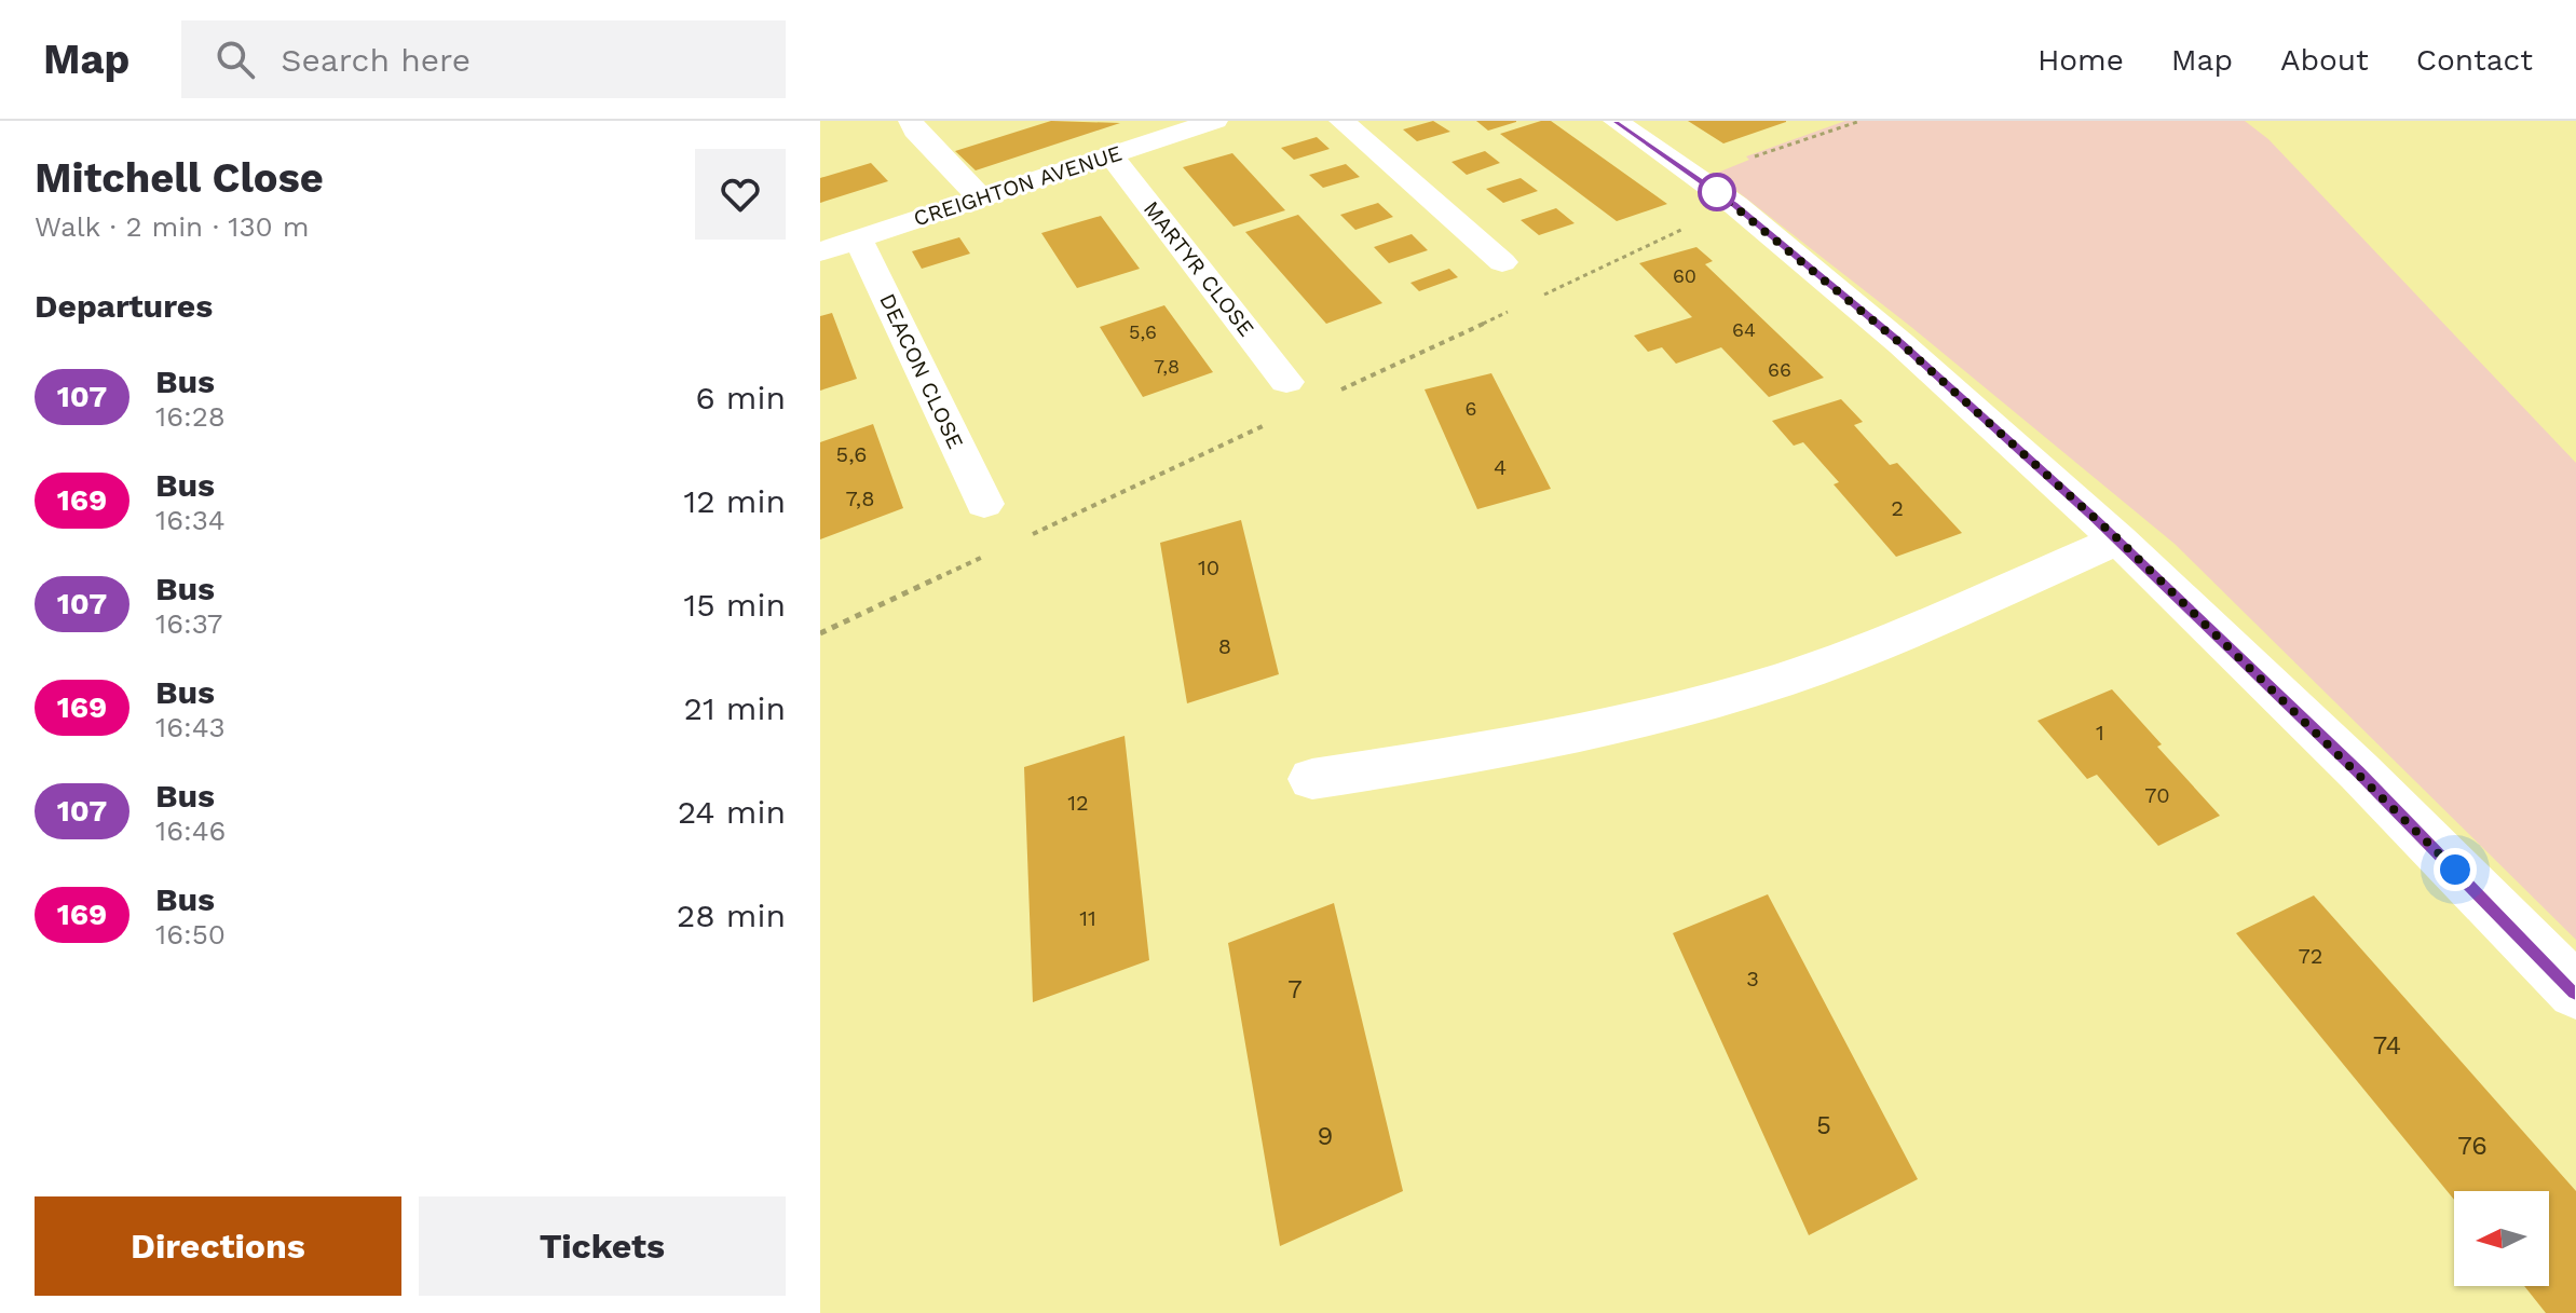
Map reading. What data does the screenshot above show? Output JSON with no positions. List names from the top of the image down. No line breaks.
{"streets":{"street":["CREIGHTON AVENUE","MARTYR CLOSE","DEACON CLOSE"]},"crossings":[["CREIGHTON AVENUE","MARTYR CLOSE"],["CREIGHTON AVENUE","DEACON CLOSE"]],"lines":["bus line 107"],"house_numbers":["60","64","5,6","7,8","66","6","5,6","4","7,8","2","10","8","1","70","12","11","72","3","7","74","5","9","76"],"north":"left","page":{"header":"Map","search":"Search here","nav":["Home","Map","About","Contact"],"heading":[["Mitchell Close","Walk · 2 min · 130 m"],"Departures"],"list":[{"mark":"107","name":"Bus","note":"16:28","value":"6 min"},{"mark":"169","name":"Bus","note":"16:34","value":"12 min"},{"mark":"107","name":"Bus","note":"16:37","value":"15 min"},{"mark":"169","name":"Bus","note":"16:43","value":"21 min"},{"mark":"107","name":"Bus","note":"16:46","value":"24 min"},{"mark":"169","name":"Bus","note":"16:50","value":"28 min"}],"buttons":["Directions","Tickets"]}}
